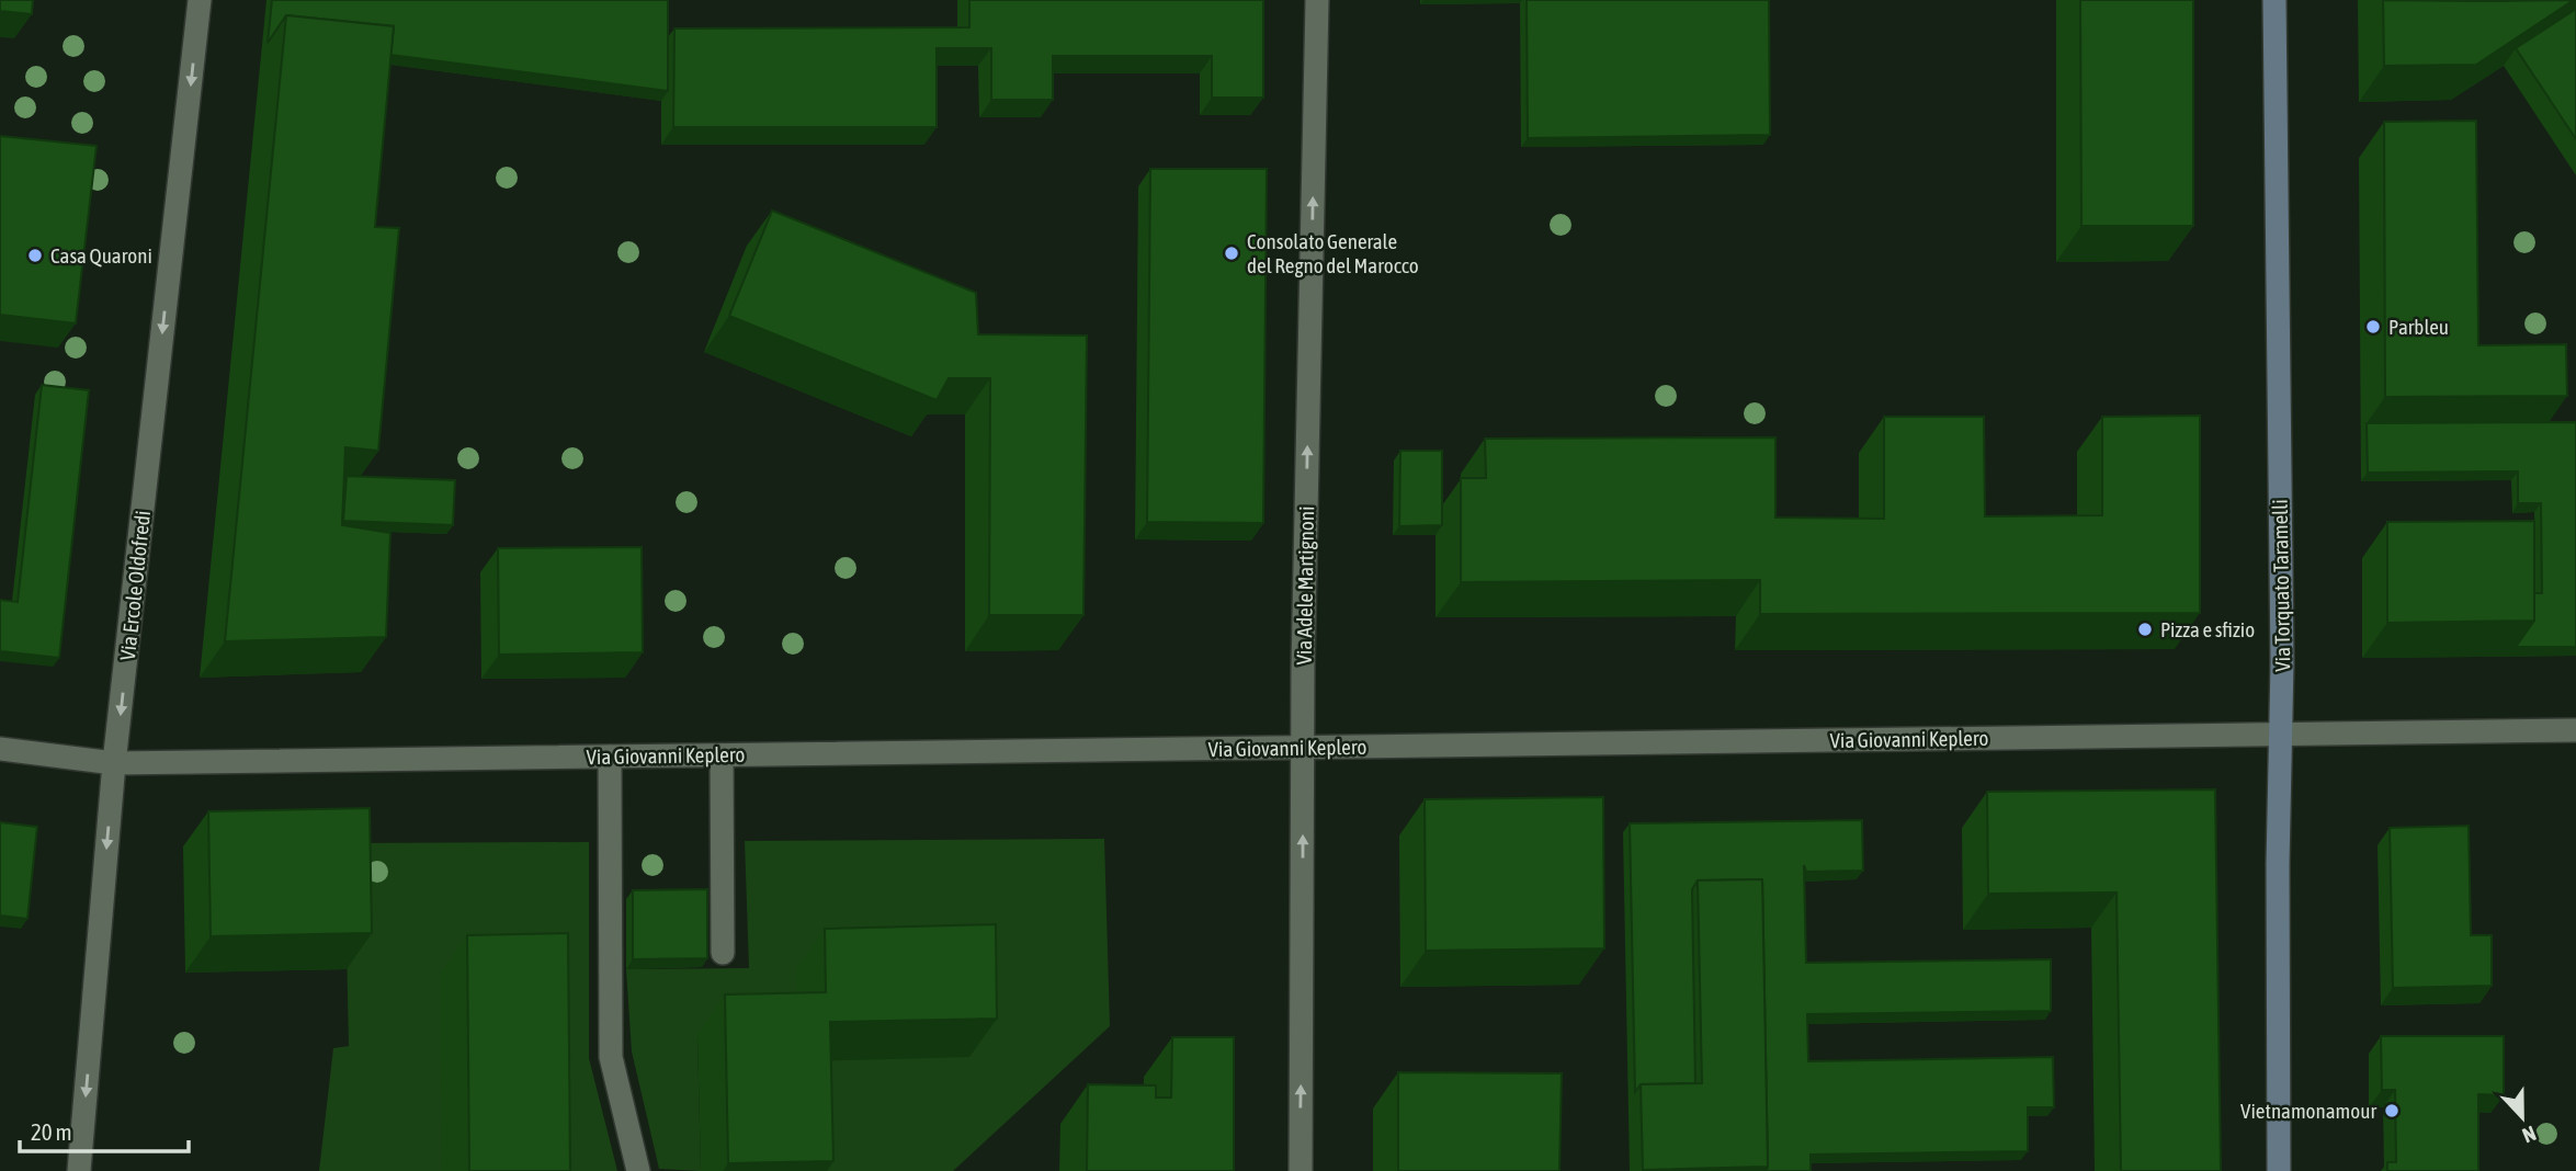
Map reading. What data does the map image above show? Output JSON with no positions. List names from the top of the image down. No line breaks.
{"streets":{"street":["Via Ercole Oldofredi","Via Adele Martignoni","Via Torquato Taramelli","Via Giovanni Keplero"]},"crossings":[["Via Ercole Oldofredi","Via Giovanni Keplero"],["Via Adele Martignoni","Via Giovanni Keplero"],["Via Torquato Taramelli","Via Giovanni Keplero"]],"one_way":["Via Ercole Oldofredi","Via Adele Martignoni"],"places":["Consolato Generale del Regno del Marocco","Casa Quaroni","Parbleu","Pizza e sfizio","Vietnamonamour"],"scale_bar":"20 m","north":"bottom"}
